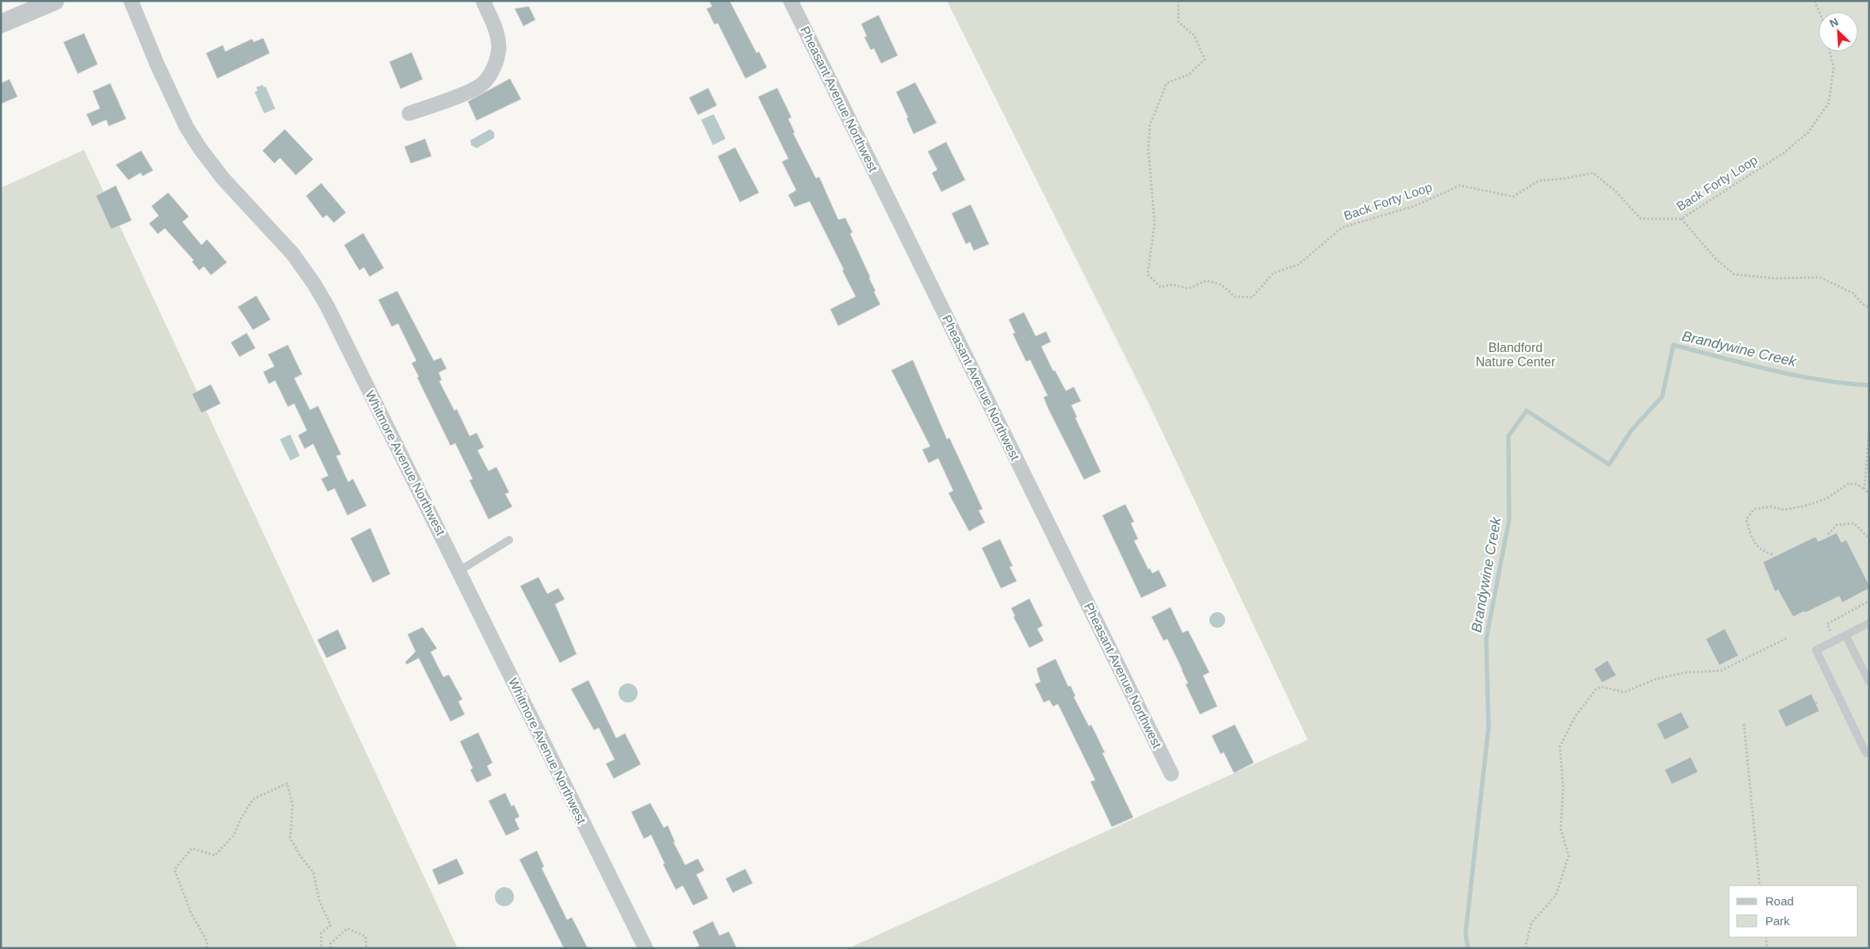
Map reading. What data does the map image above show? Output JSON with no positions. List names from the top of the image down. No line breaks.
{"streets":{"street":["Pheasant Avenue Northwest","Whitmore Avenue Northwest"],"path":["Back Forty Loop"]},"water":["Brandywine Creek"],"parks":["Blandford Nature Center"],"legend":["Road","Park"],"north":"top left"}
